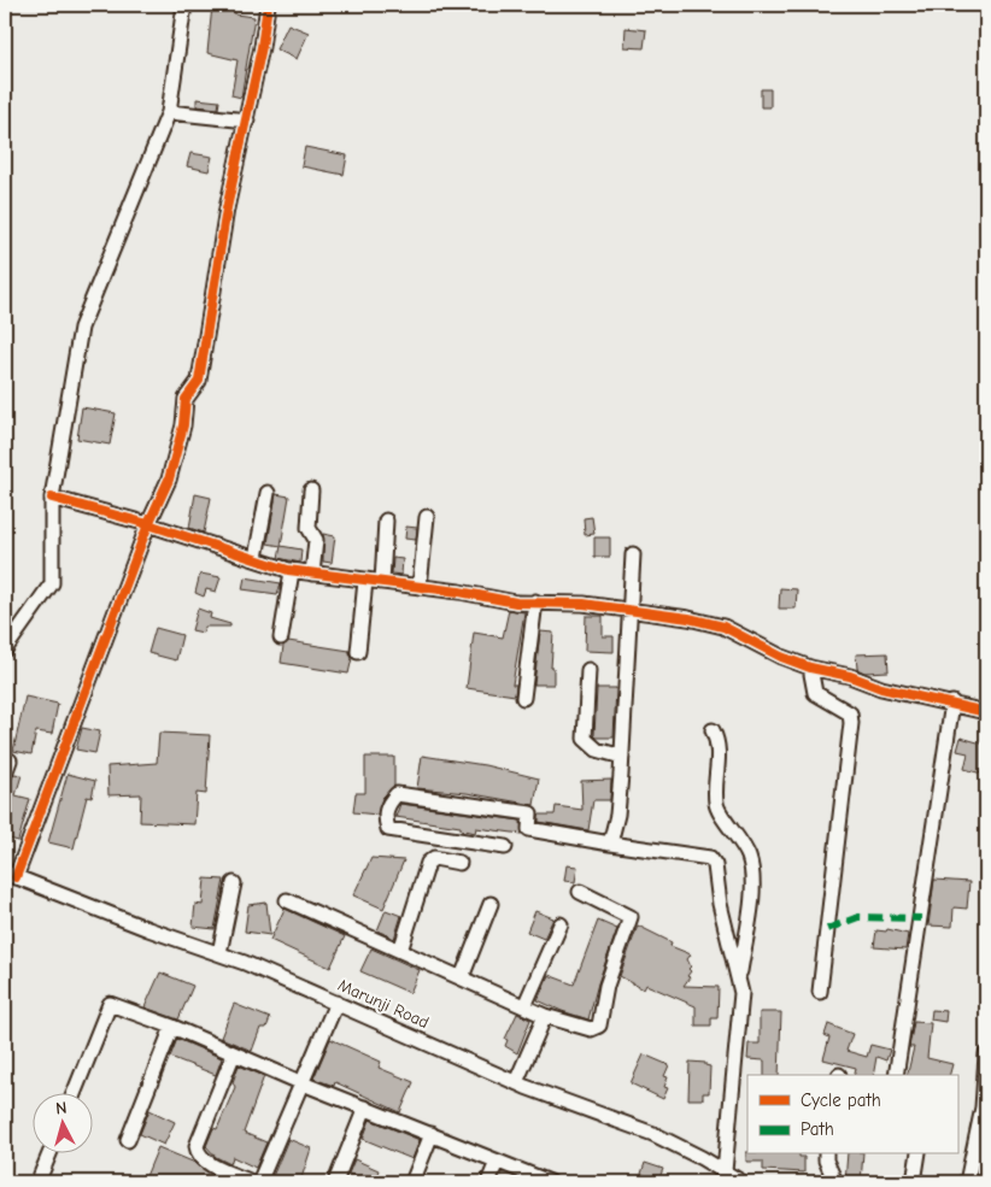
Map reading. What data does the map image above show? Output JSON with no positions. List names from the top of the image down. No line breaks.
{"streets":{"street":["Marunji Road"]},"legend":["Cycle path","Path"],"north":"top"}
